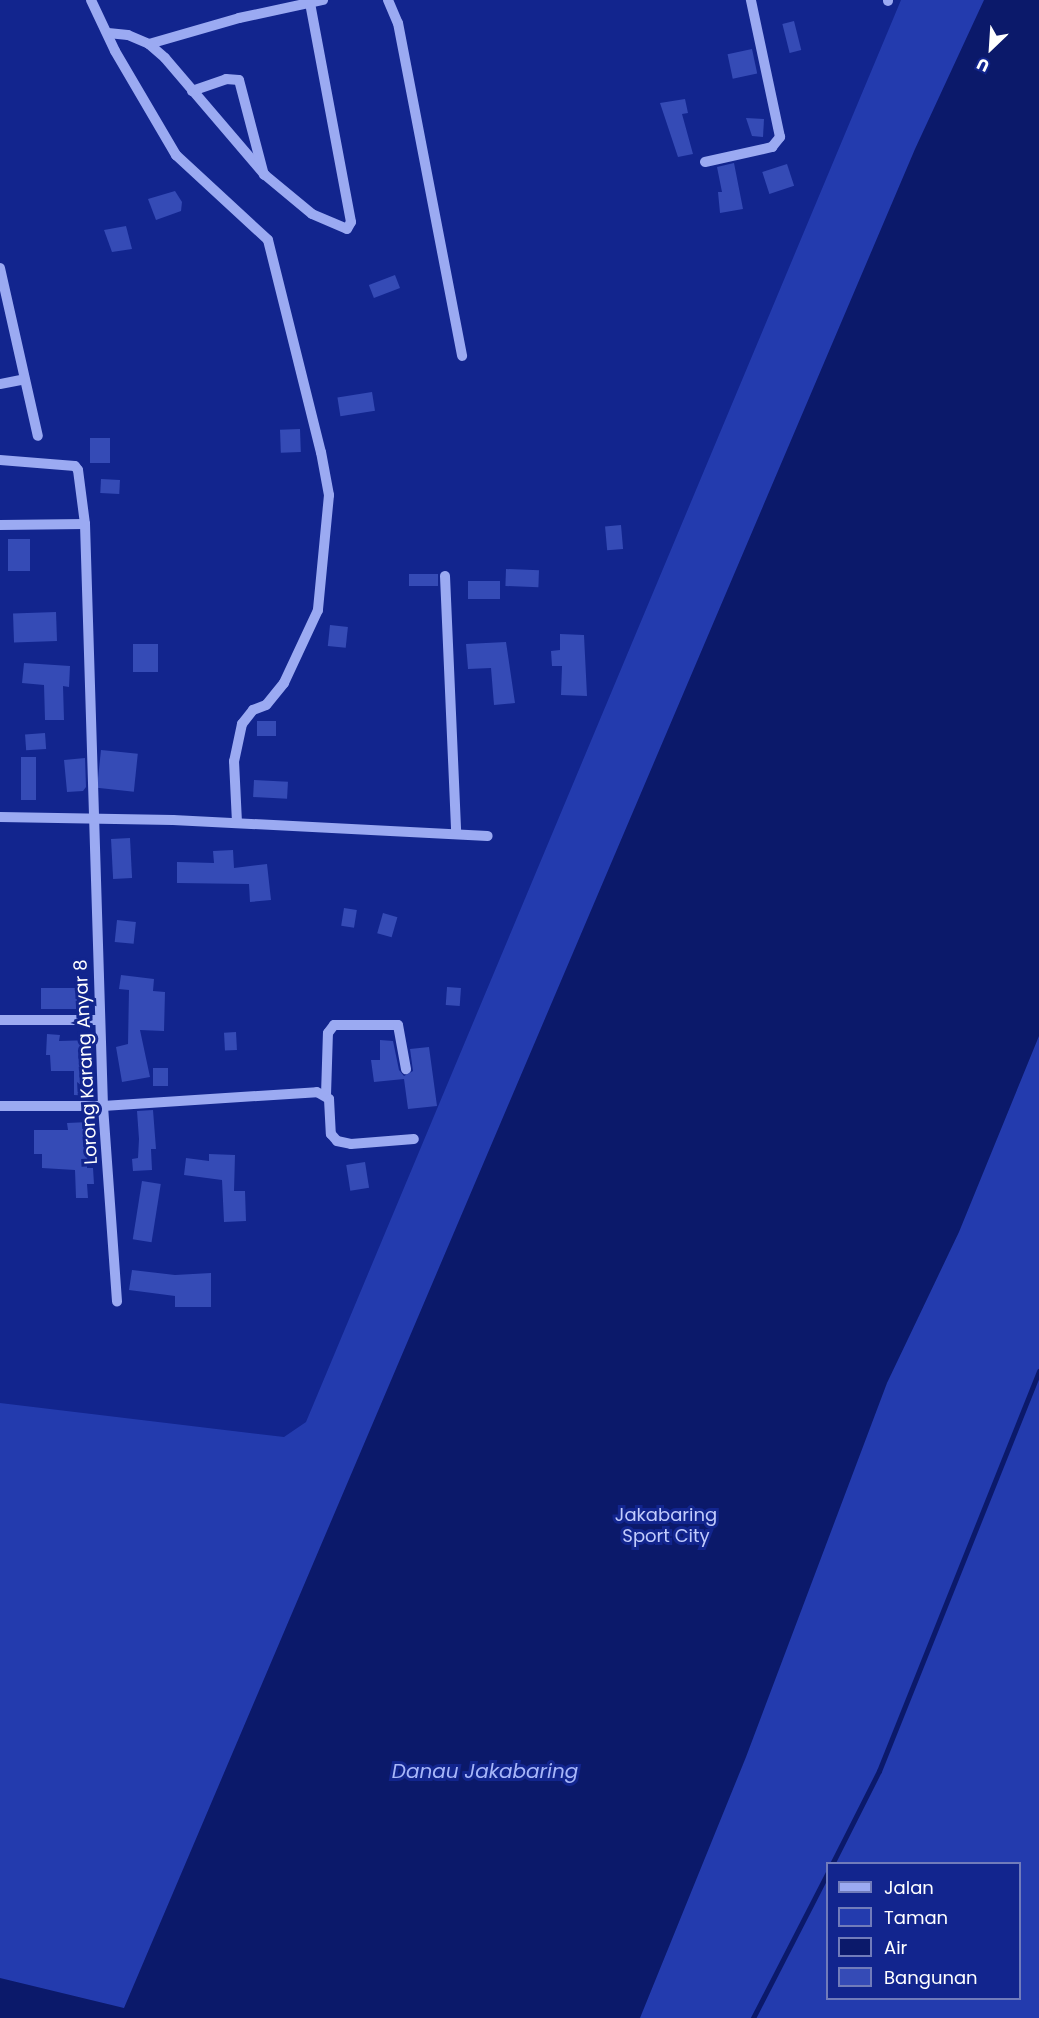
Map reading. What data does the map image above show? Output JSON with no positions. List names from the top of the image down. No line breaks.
{"streets":{"street":["Lorong Karang Anyar 8"]},"water":["Danau Jakabaring"],"parks":["Jakabaring Sport City"],"legend":["Jalan","Taman","Air","Bangunan"],"north":"bottom left"}
